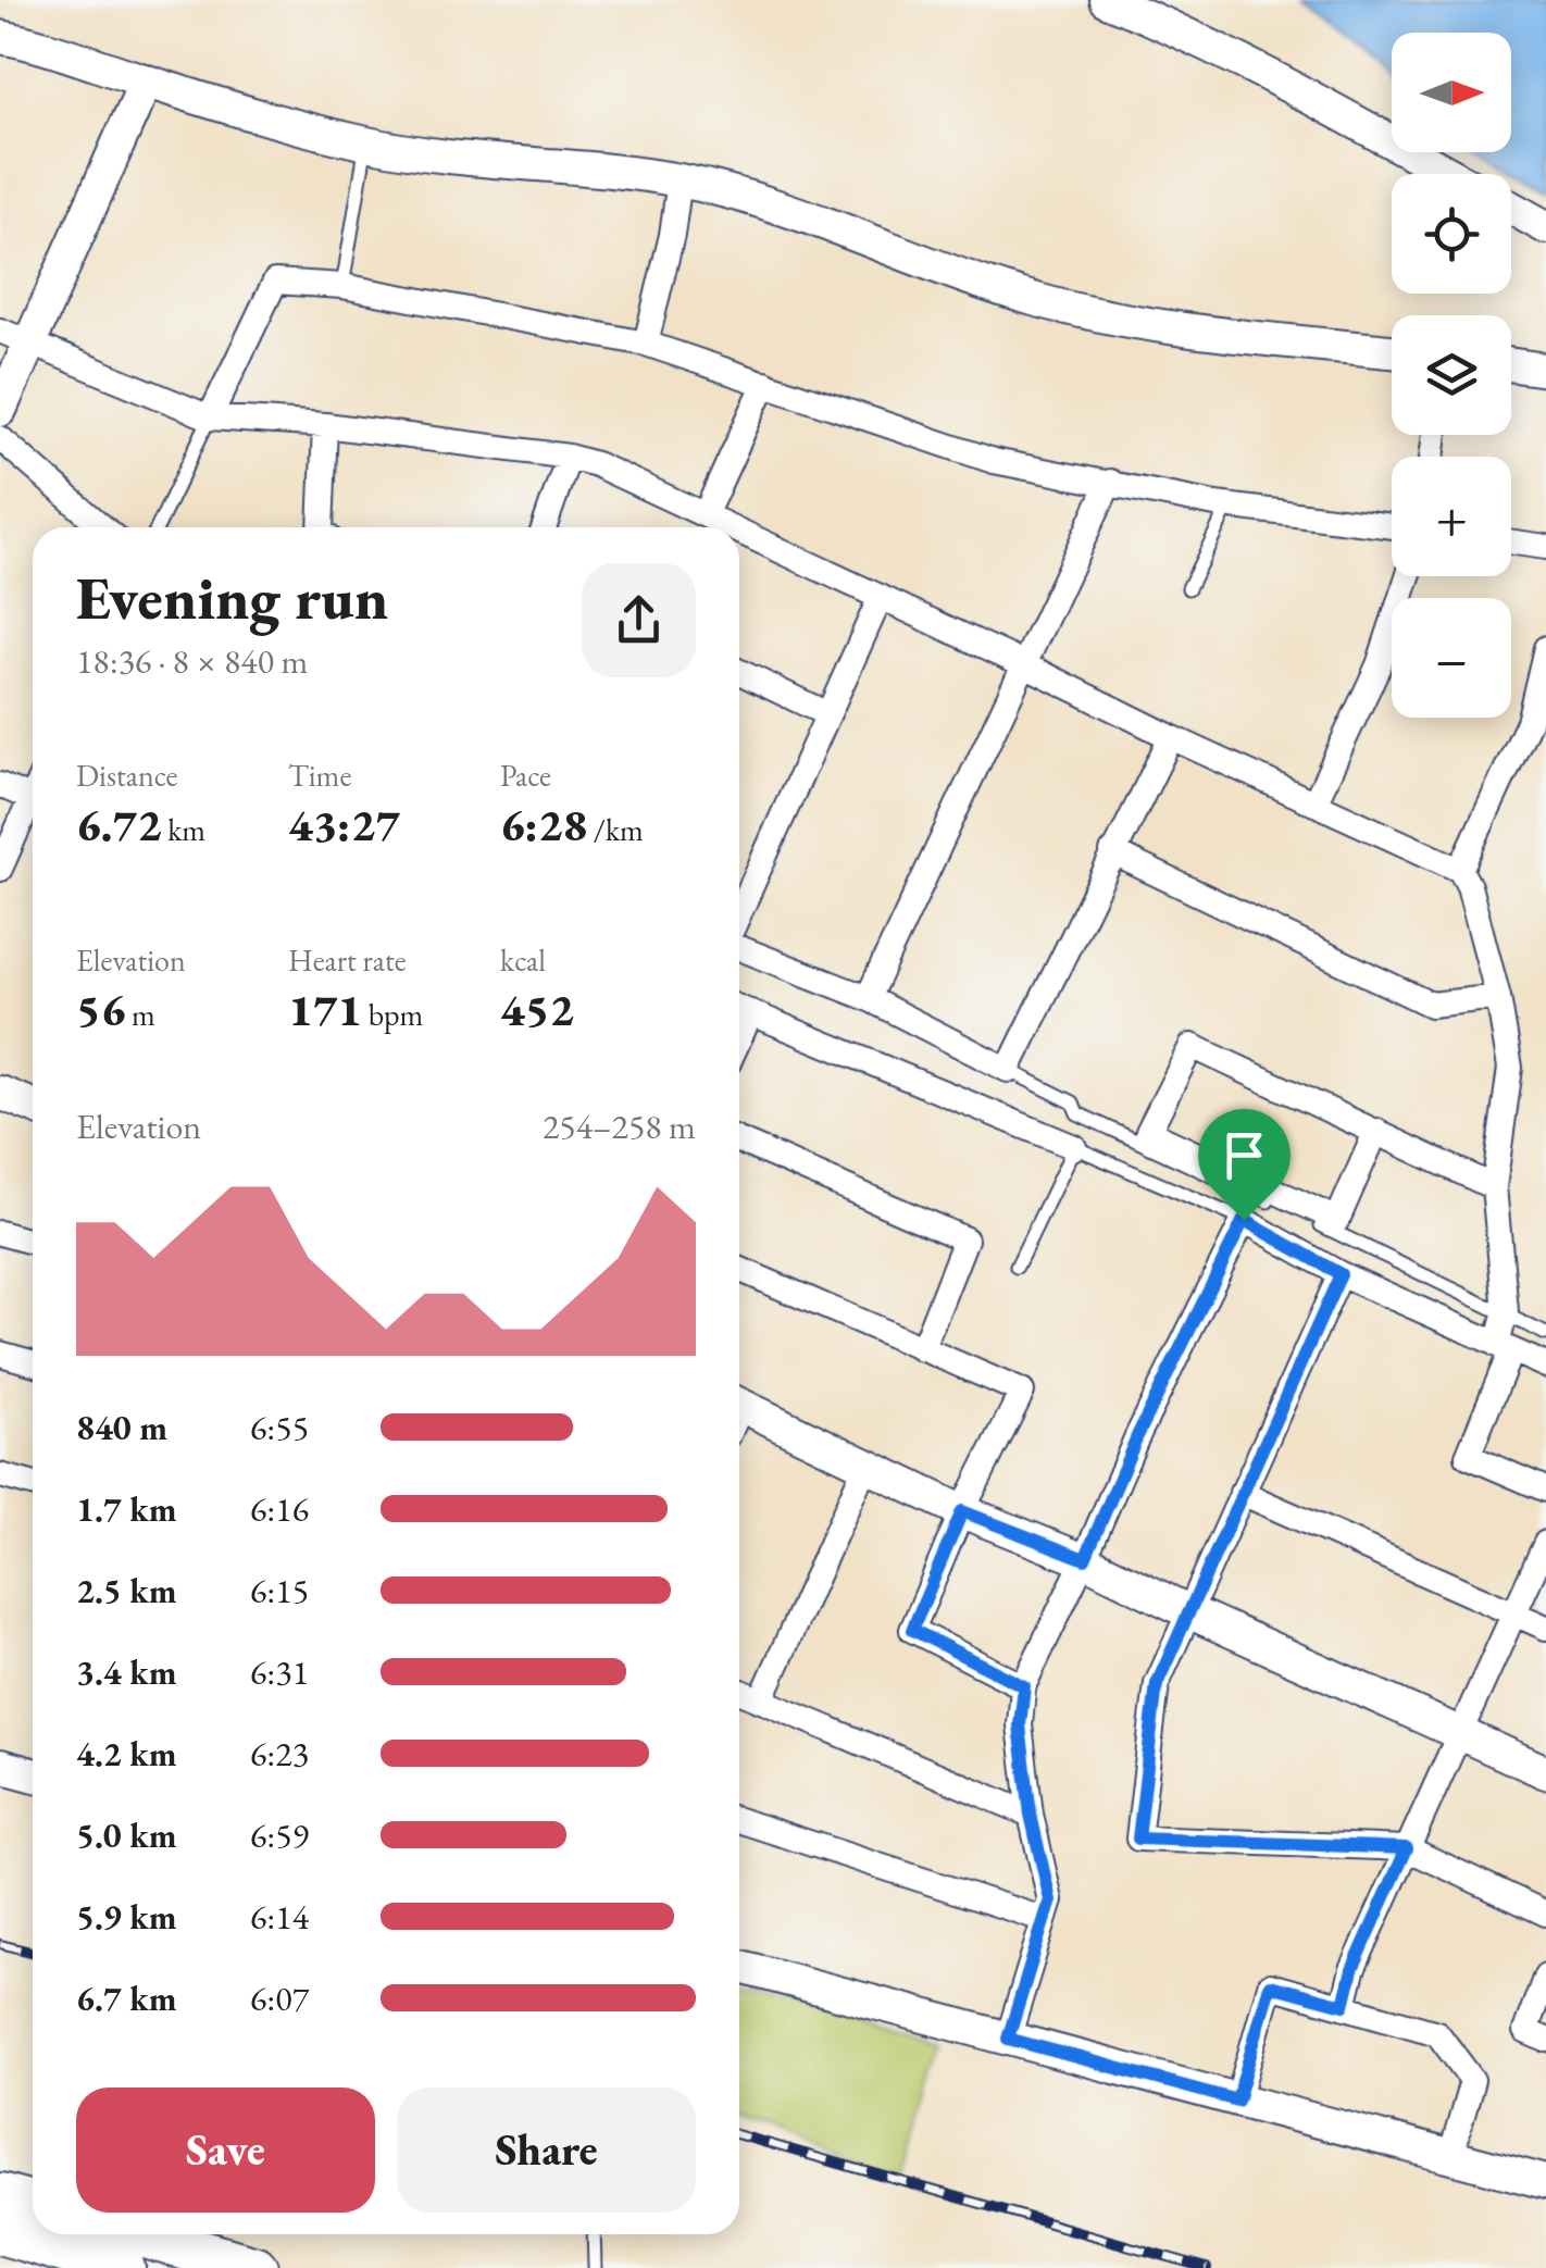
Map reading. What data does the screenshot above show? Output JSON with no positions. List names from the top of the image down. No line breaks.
{"north":"right","page":{"map_buttons":["+","−"],"heading":["Evening run","18:36 · 8 × 840 m"],"stats":[["Distance","6.72 km"],["Time","43:27"],["Pace","6:28 /km"],["Elevation","56 m"],["Heart rate","171 bpm"],["kcal","452"]],"chart":["Elevation","254–258 m"],"list":[{"name":"840 m","note":"6:55"},{"name":"1.7 km","note":"6:16"},{"name":"2.5 km","note":"6:15"},{"name":"3.4 km","note":"6:31"},{"name":"4.2 km","note":"6:23"},{"name":"5.0 km","note":"6:59"},{"name":"5.9 km","note":"6:14"},{"name":"6.7 km","note":"6:07"}],"buttons":["Save","Share"]}}
